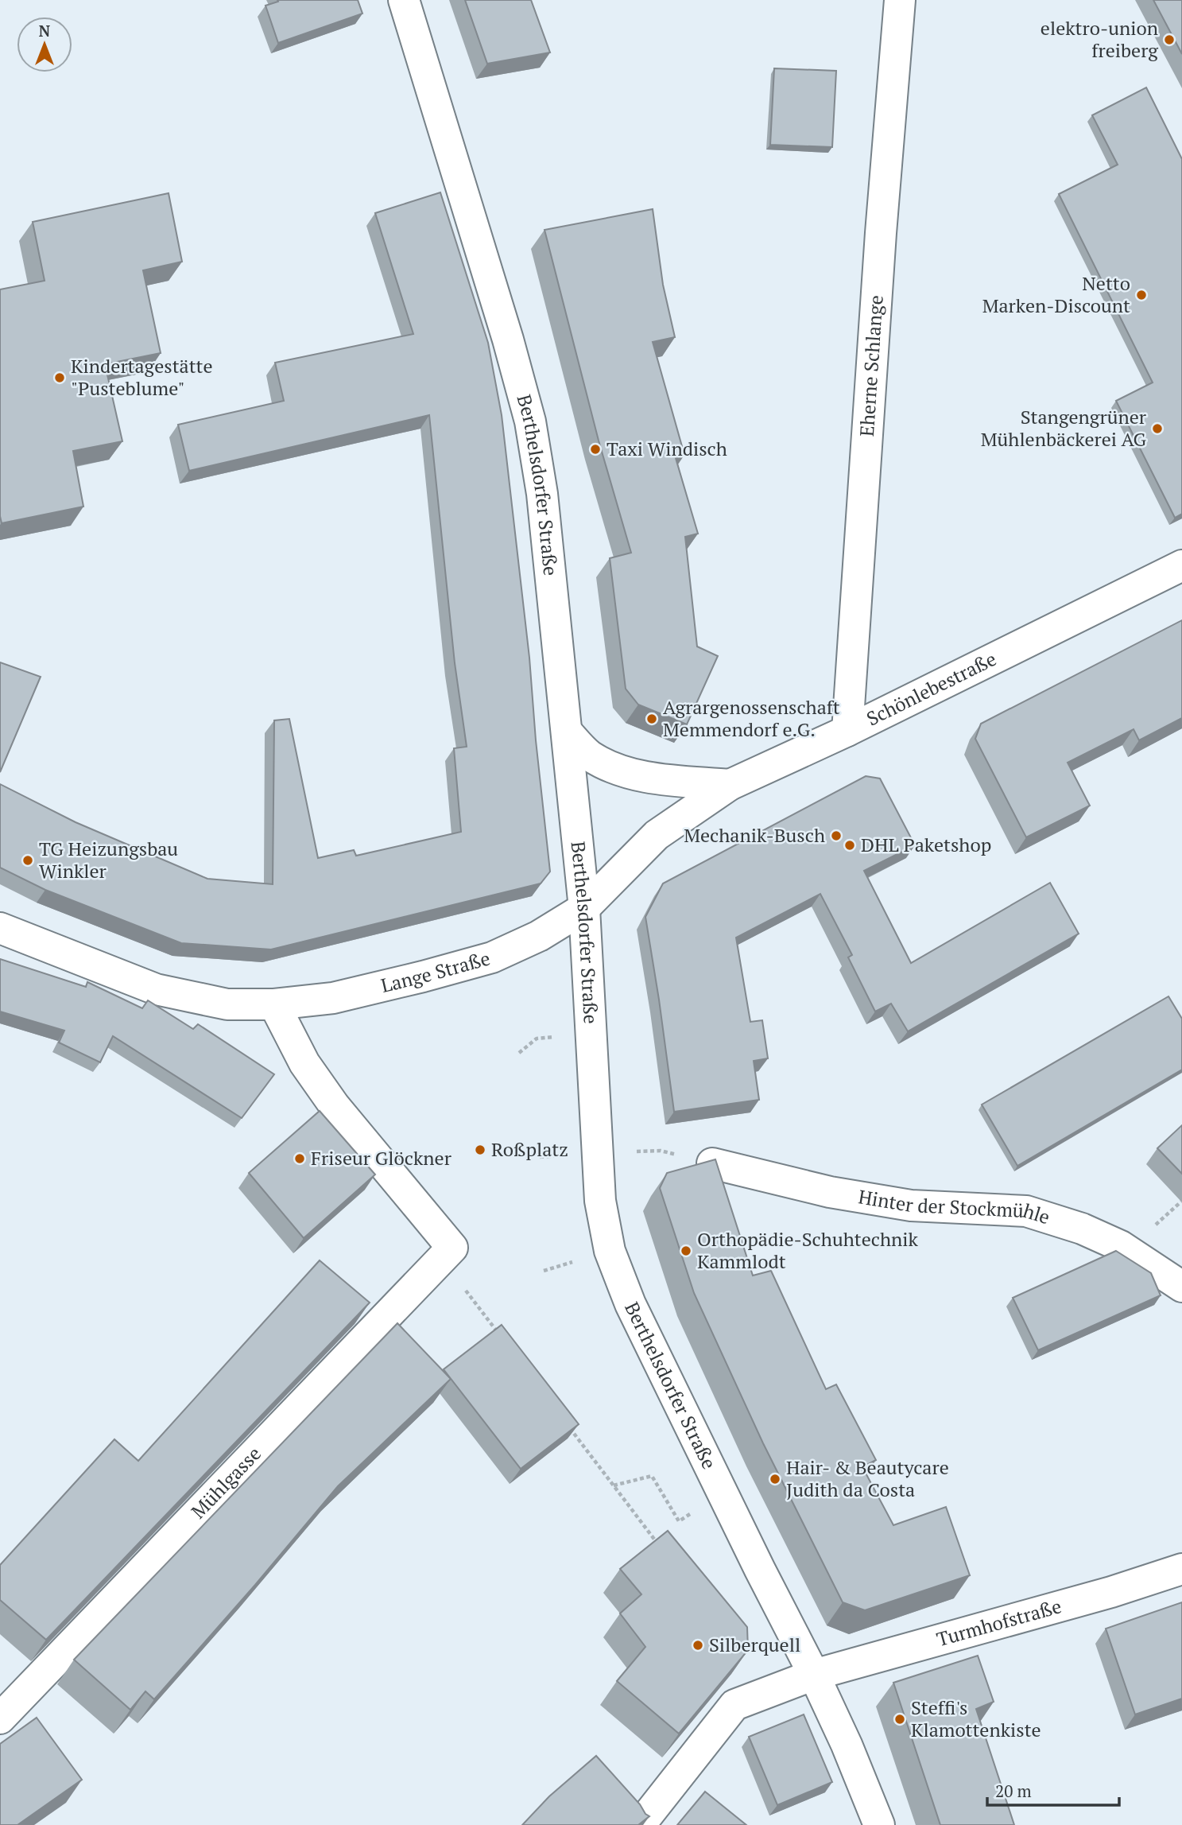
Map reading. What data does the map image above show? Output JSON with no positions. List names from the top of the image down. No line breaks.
{"streets":{"street":["Eherne Schlange","Berthelsdorfer Straße","Schönlebestraße","Lange Straße","Hinter der Stockmühle","Mühlgasse","Turmhofstraße"]},"crossings":[["Eherne Schlange","Schönlebestraße"],["Berthelsdorfer Straße","Schönlebestraße"],["Berthelsdorfer Straße","Lange Straße"],["Berthelsdorfer Straße","Turmhofstraße"],["Schönlebestraße","Lange Straße"]],"places":["elektro-union freiberg","Netto Marken-Discount","Kindertagestätte \"Pusteblume\"","Stangengrüner Mühlenbäckerei AG","Taxi Windisch","Agrargenossenschaft Memmendorf e.G.","Mechanik-Busch","DHL Paketshop","TG Heizungsbau Winkler","Roßplatz","Friseur Glöckner","Orthopädie-Schuhtechnik Kammlodt","Hair- & Beautycare Judith da Costa","Silberquell","Steffi's Klamottenkiste"],"scale_bar":"20 m","north":"top"}
